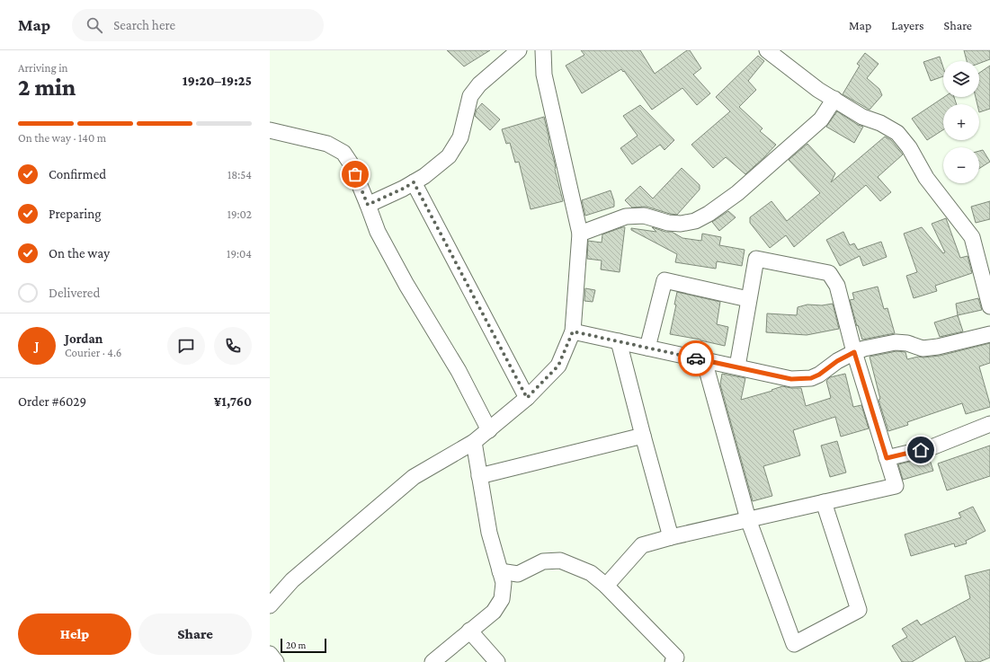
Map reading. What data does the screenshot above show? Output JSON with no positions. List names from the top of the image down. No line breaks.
{"scale_bar":"20 m","page":{"header":"Map","search":"Search here","nav":["Map","Layers","Share"],"heading":["2 min","Arriving in","19:20–19:25"],"panel":["Jordan","Courier · 4.6","Order #6029","¥1,760"],"map_buttons":["+","−"],"bar":"On the way · 140 m","list":[["Confirmed","18:54"],["Preparing","19:02"],["On the way","19:04"],"Delivered"],"round":"J","buttons":["Help","Share"],"scale":"20 m"}}
